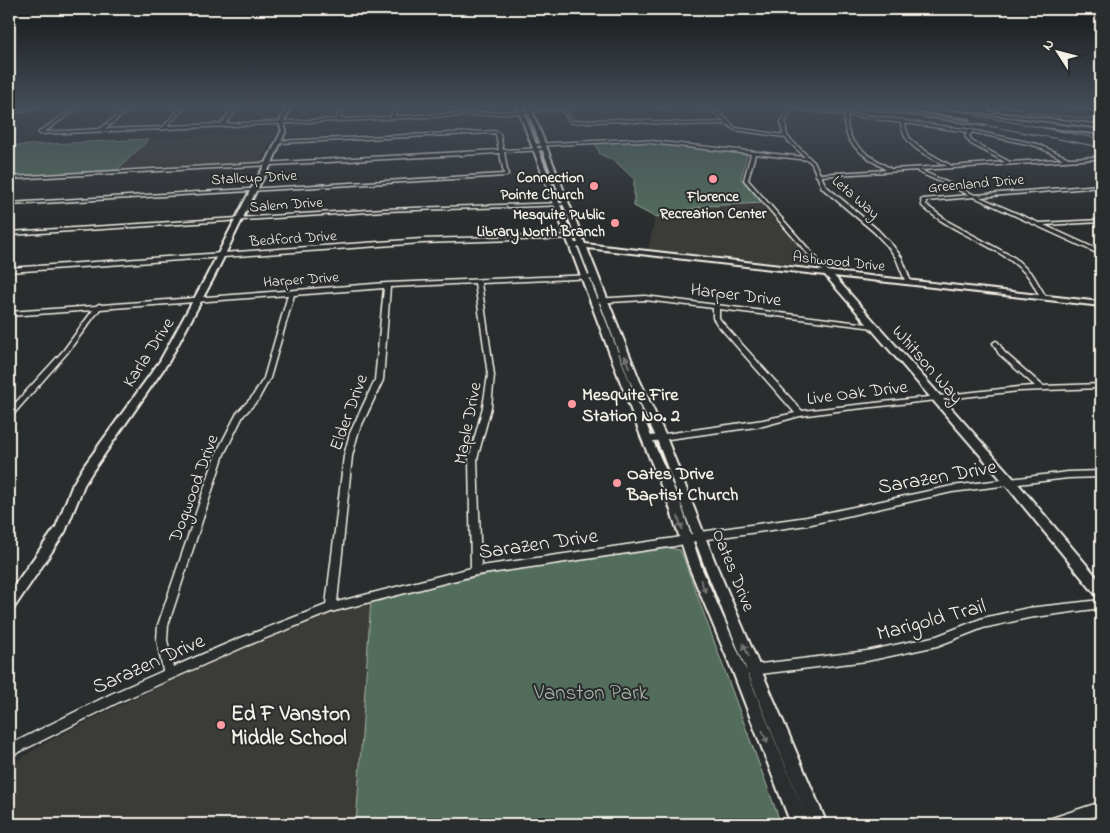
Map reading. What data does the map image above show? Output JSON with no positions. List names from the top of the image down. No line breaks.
{"streets":{"main road":["Ashwood Drive","Karla Drive","Whitson Way","Oates Drive"],"street":["Stallcup Drive","Greenland Drive","Leta Way","Salem Drive","Bedford Drive","Harper Drive","Live Oak Drive","Elder Drive","Maple Drive","Sarazen Drive","Dogwood Drive","Marigold Trail"]},"crossings":[["Stallcup Drive","Karla Drive"],["Greenland Drive","Ashwood Drive"],["Leta Way","Ashwood Drive"],["Salem Drive","Karla Drive"],["Salem Drive","Oates Drive"],["Bedford Drive","Ashwood Drive"],["Bedford Drive","Karla Drive"],["Bedford Drive","Oates Drive"],["Ashwood Drive","Whitson Way"],["Ashwood Drive","Oates Drive"],["Harper Drive","Karla Drive"],["Harper Drive","Whitson Way"],["Harper Drive","Elder Drive"],["Harper Drive","Maple Drive"],["Harper Drive","Dogwood Drive"],["Harper Drive","Oates Drive"],["Whitson Way","Live Oak Drive"],["Whitson Way","Sarazen Drive"],["Live Oak Drive","Oates Drive"],["Elder Drive","Sarazen Drive"],["Maple Drive","Sarazen Drive"],["Sarazen Drive","Dogwood Drive"],["Sarazen Drive","Oates Drive"],["Oates Drive","Marigold Trail"]],"parks":["Vanston Park"],"places":["Florence Recreation Center","Connection Pointe Church","Mesquite Public Library North Branch","Mesquite Fire Station No. 2","Oates Drive Baptist Church","Ed F Vanston Middle School"],"north":"top left"}
